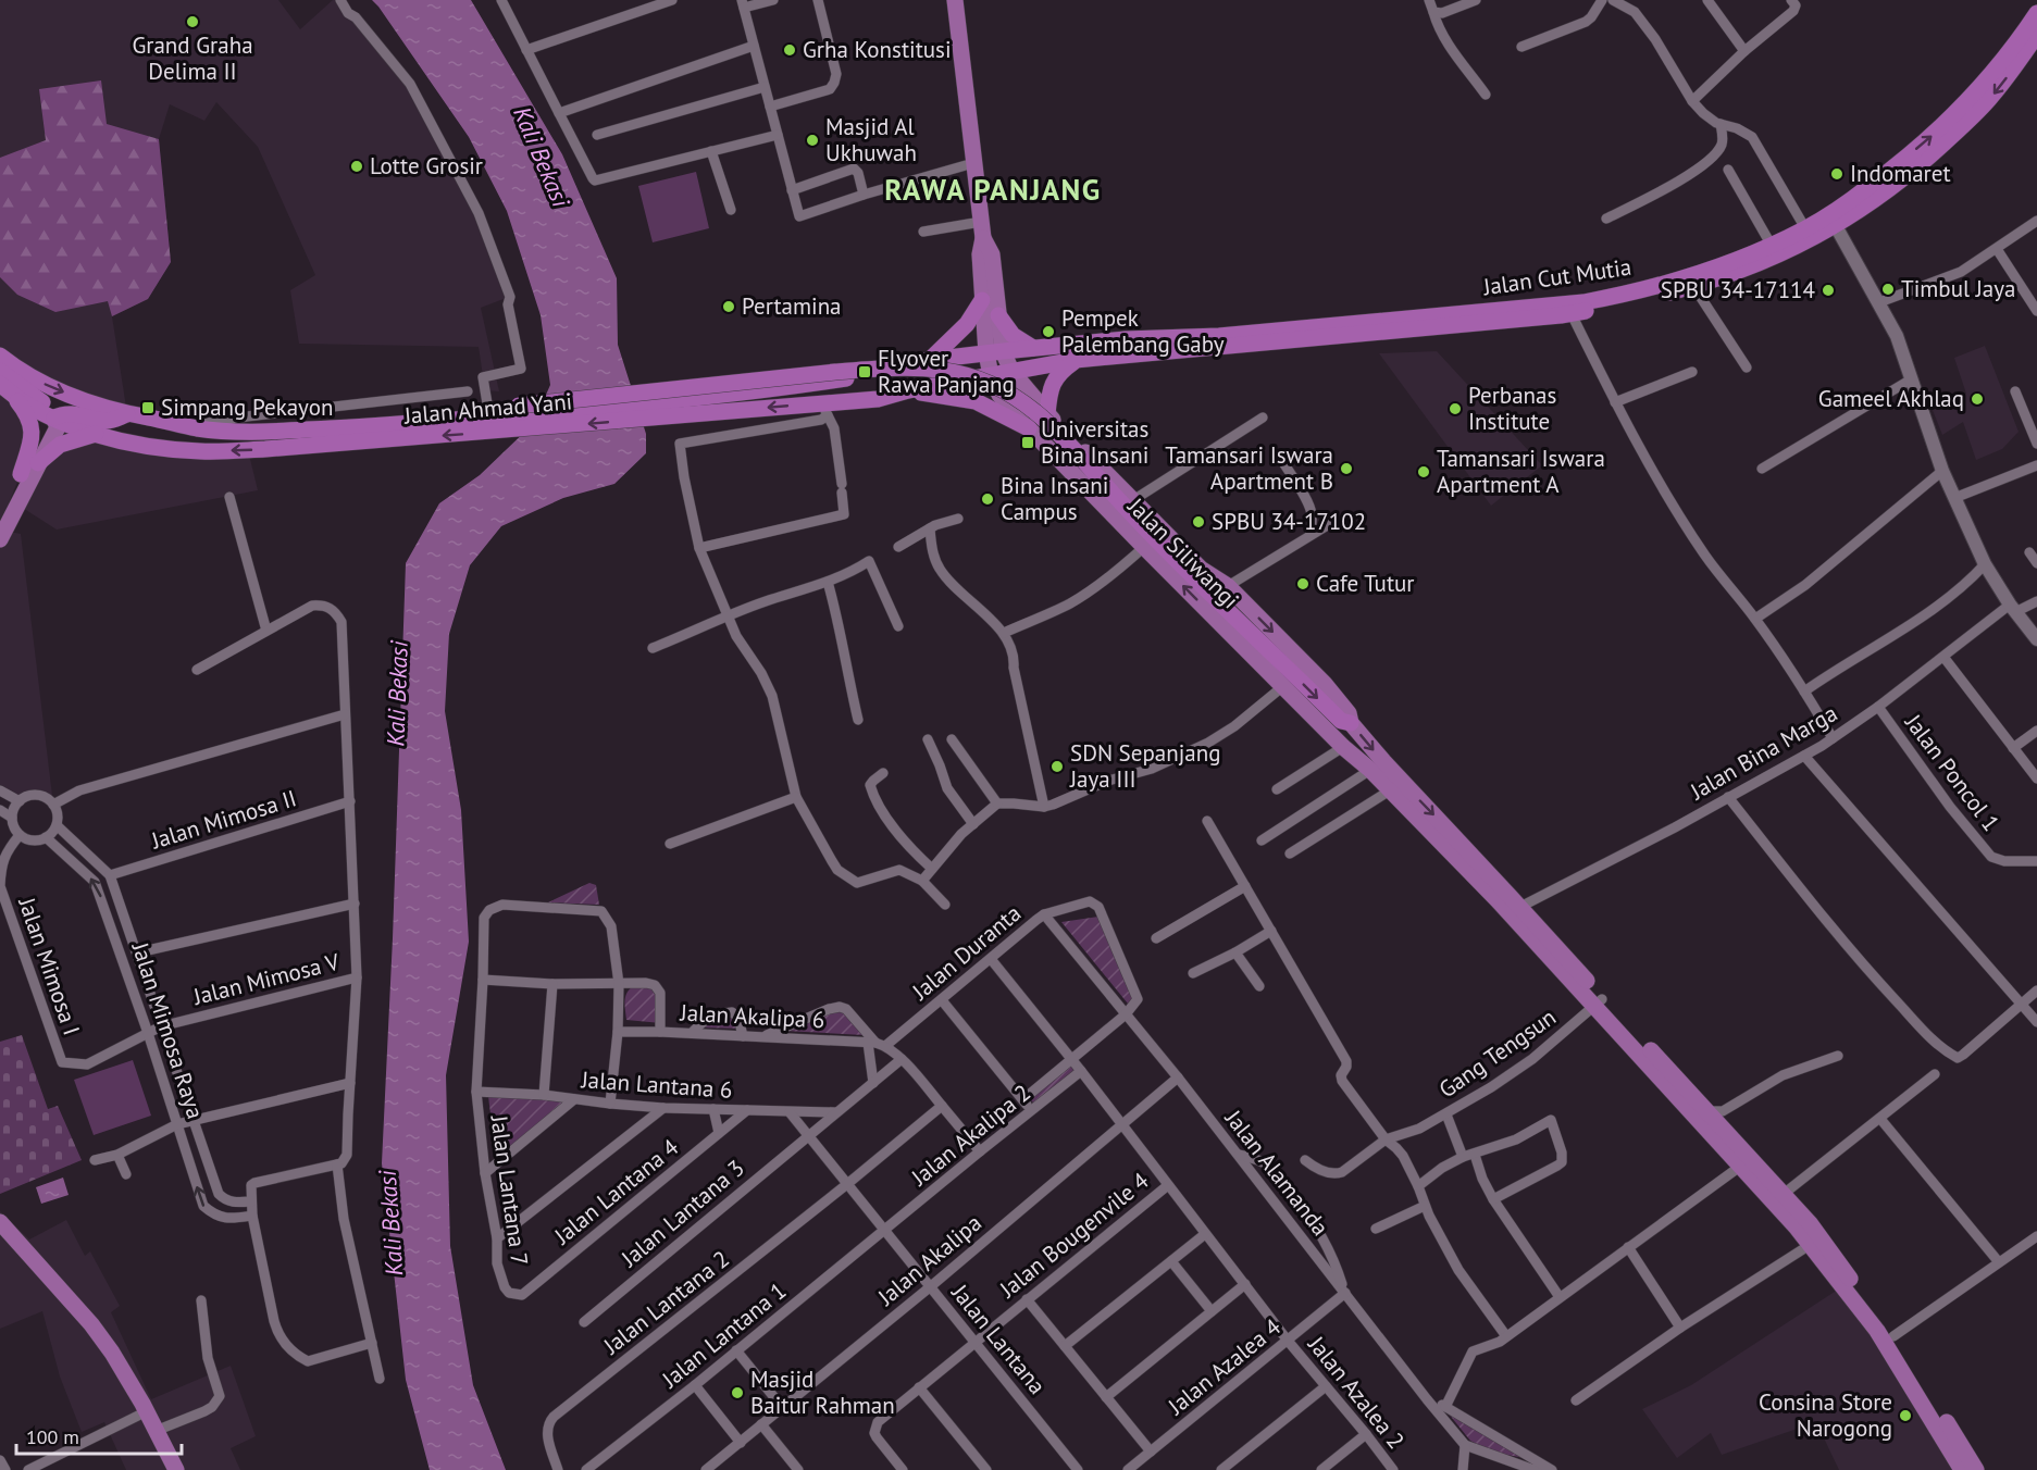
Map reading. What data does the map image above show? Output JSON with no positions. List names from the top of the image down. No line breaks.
{"streets":{"highway":["Jalan Cut Mutia","Jalan Ahmad Yani"],"main road":["Jalan Siliwangi"],"street":["Jalan Bina Marga","Jalan Poncol 1","Jalan Mimosa II","Jalan Duranta","Jalan Mimosa I","Jalan Mimosa V","Jalan Akalipa 6","Jalan Mimosa Raya","Gang Tengsun","Jalan Lantana 6","Jalan Akalipa 2","Jalan Alamanda","Jalan Lantana 7","Jalan Lantana 4","Jalan Lantana 3","Jalan Bougenvile 4","Jalan Akalipa","Jalan Lantana 2","Jalan Lantana 1","Jalan Lantana","Jalan Azalea 4","Jalan Azalea 2"]},"crossings":[["Jalan Cut Mutia","Jalan Ahmad Yani"],["Jalan Cut Mutia","Jalan Siliwangi"],["Jalan Ahmad Yani","Jalan Siliwangi"],["Jalan Bina Marga","Jalan Poncol 1"],["Jalan Duranta","Jalan Akalipa 6"],["Jalan Duranta","Jalan Azalea 2"],["Jalan Mimosa I","Jalan Mimosa V"],["Jalan Mimosa I","Jalan Mimosa Raya"],["Jalan Mimosa V","Jalan Mimosa Raya"],["Jalan Lantana 6","Jalan Lantana 7"],["Jalan Lantana 6","Jalan Lantana 4"],["Jalan Lantana 6","Jalan Lantana 3"],["Jalan Lantana 6","Jalan Lantana"],["Jalan Akalipa 2","Jalan Lantana 1"],["Jalan Akalipa 2","Jalan Lantana"],["Jalan Akalipa 2","Jalan Azalea 2"],["Jalan Alamanda","Jalan Akalipa"],["Jalan Alamanda","Jalan Azalea 4"],["Jalan Lantana 7","Jalan Lantana 4"],["Jalan Lantana 3","Jalan Lantana"],["Jalan Bougenvile 4","Jalan Lantana"],["Jalan Bougenvile 4","Jalan Azalea 2"],["Jalan Akalipa","Jalan Lantana"],["Jalan Akalipa","Jalan Azalea 2"],["Jalan Lantana 2","Jalan Lantana"],["Jalan Lantana 1","Jalan Lantana"],["Jalan Azalea 4","Jalan Azalea 2"]],"districts":["RAWA PANJANG"],"water":["Kali Bekasi"],"places":{"other":["Grand Graha Delima II","Grha Konstitusi","Masjid Al Ukhuwah","Lotte Grosir","Indomaret","Timbul Jaya","SPBU 34-17114","Pertamina","Pempek Palembang Gaby","Gameel Akhlaq","Perbanas Institute","Tamansari Iswara Apartment B","Tamansari Iswara Apartment A","Bina Insani Campus","SPBU 34-17102","Cafe Tutur","SDN Sepanjang Jaya III","Masjid Baitur Rahman","Consina Store Narogong"],"transit":["Flyover Rawa Panjang","Simpang Pekayon","Universitas Bina Insani"]},"scale_bar":"100 m"}
